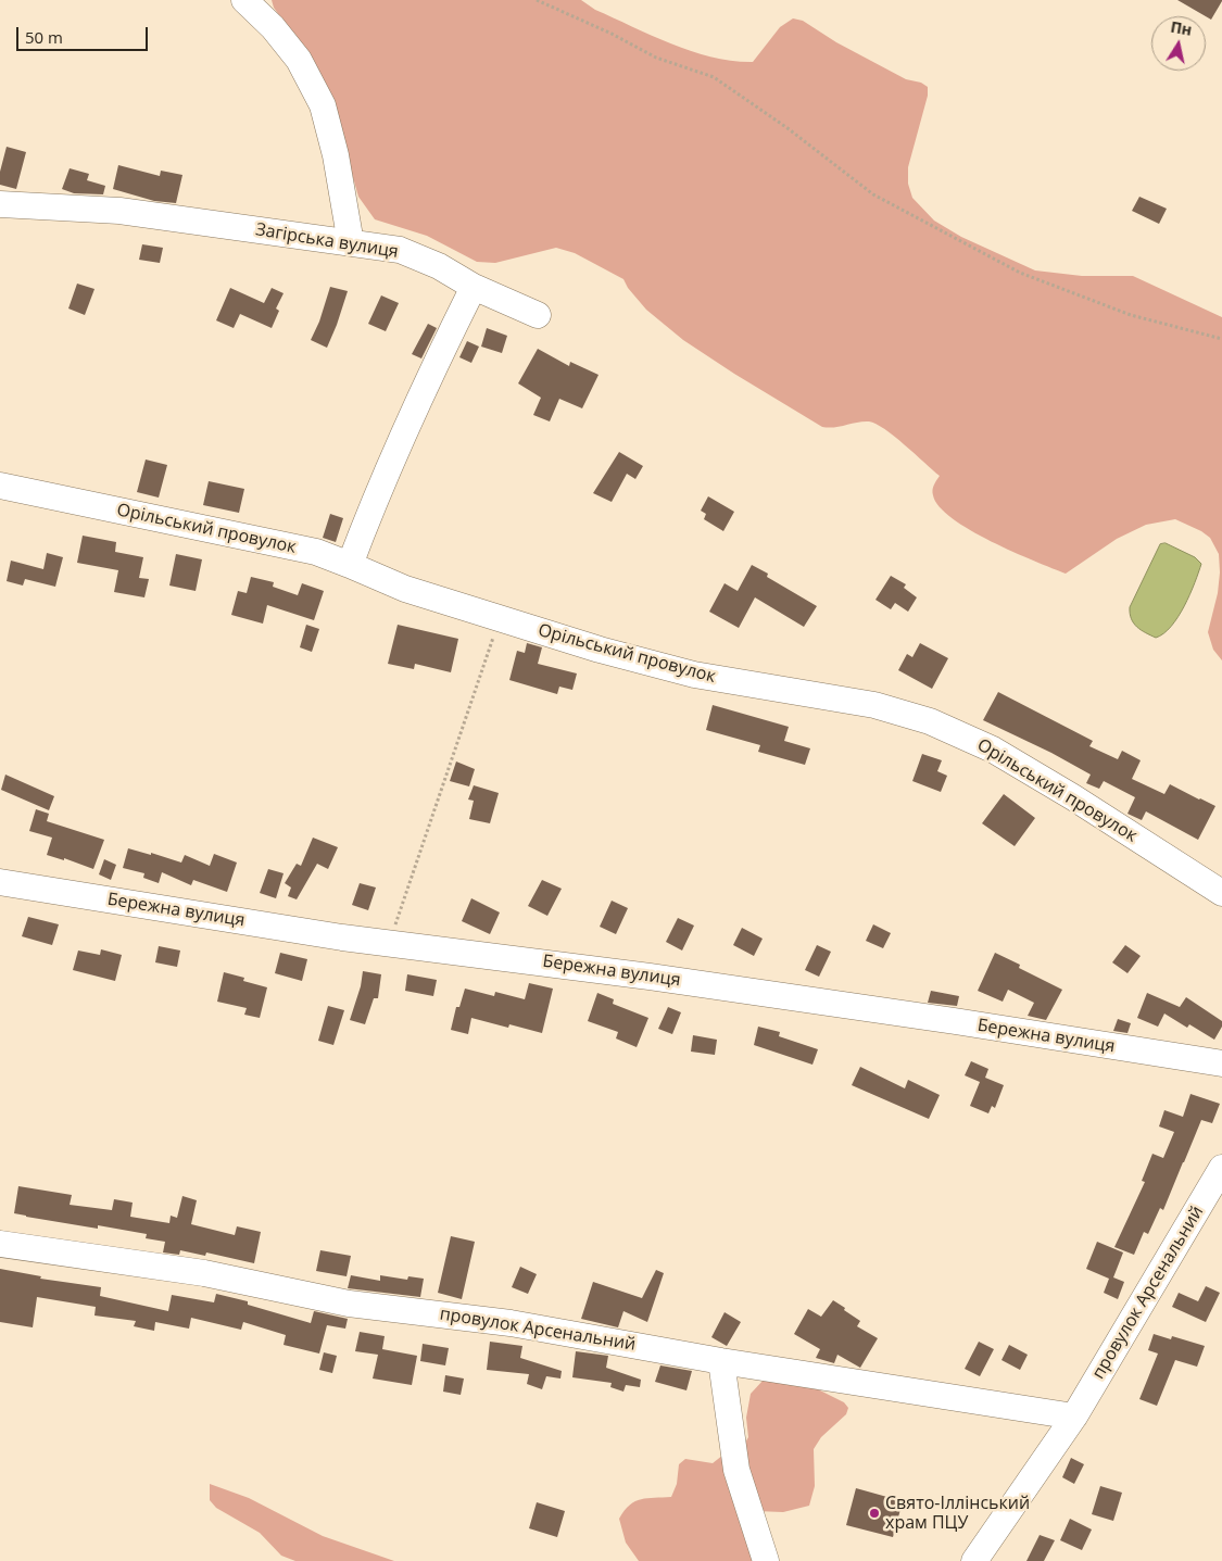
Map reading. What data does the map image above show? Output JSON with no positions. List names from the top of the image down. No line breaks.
{"streets":{"street":["Загірська вулиця","Орільський провулок","Бережна вулиця","провулок Арсенальний"]},"places":["Свято-Іллінський храм ПЦУ"],"scale_bar":"50 m","north":"top"}
